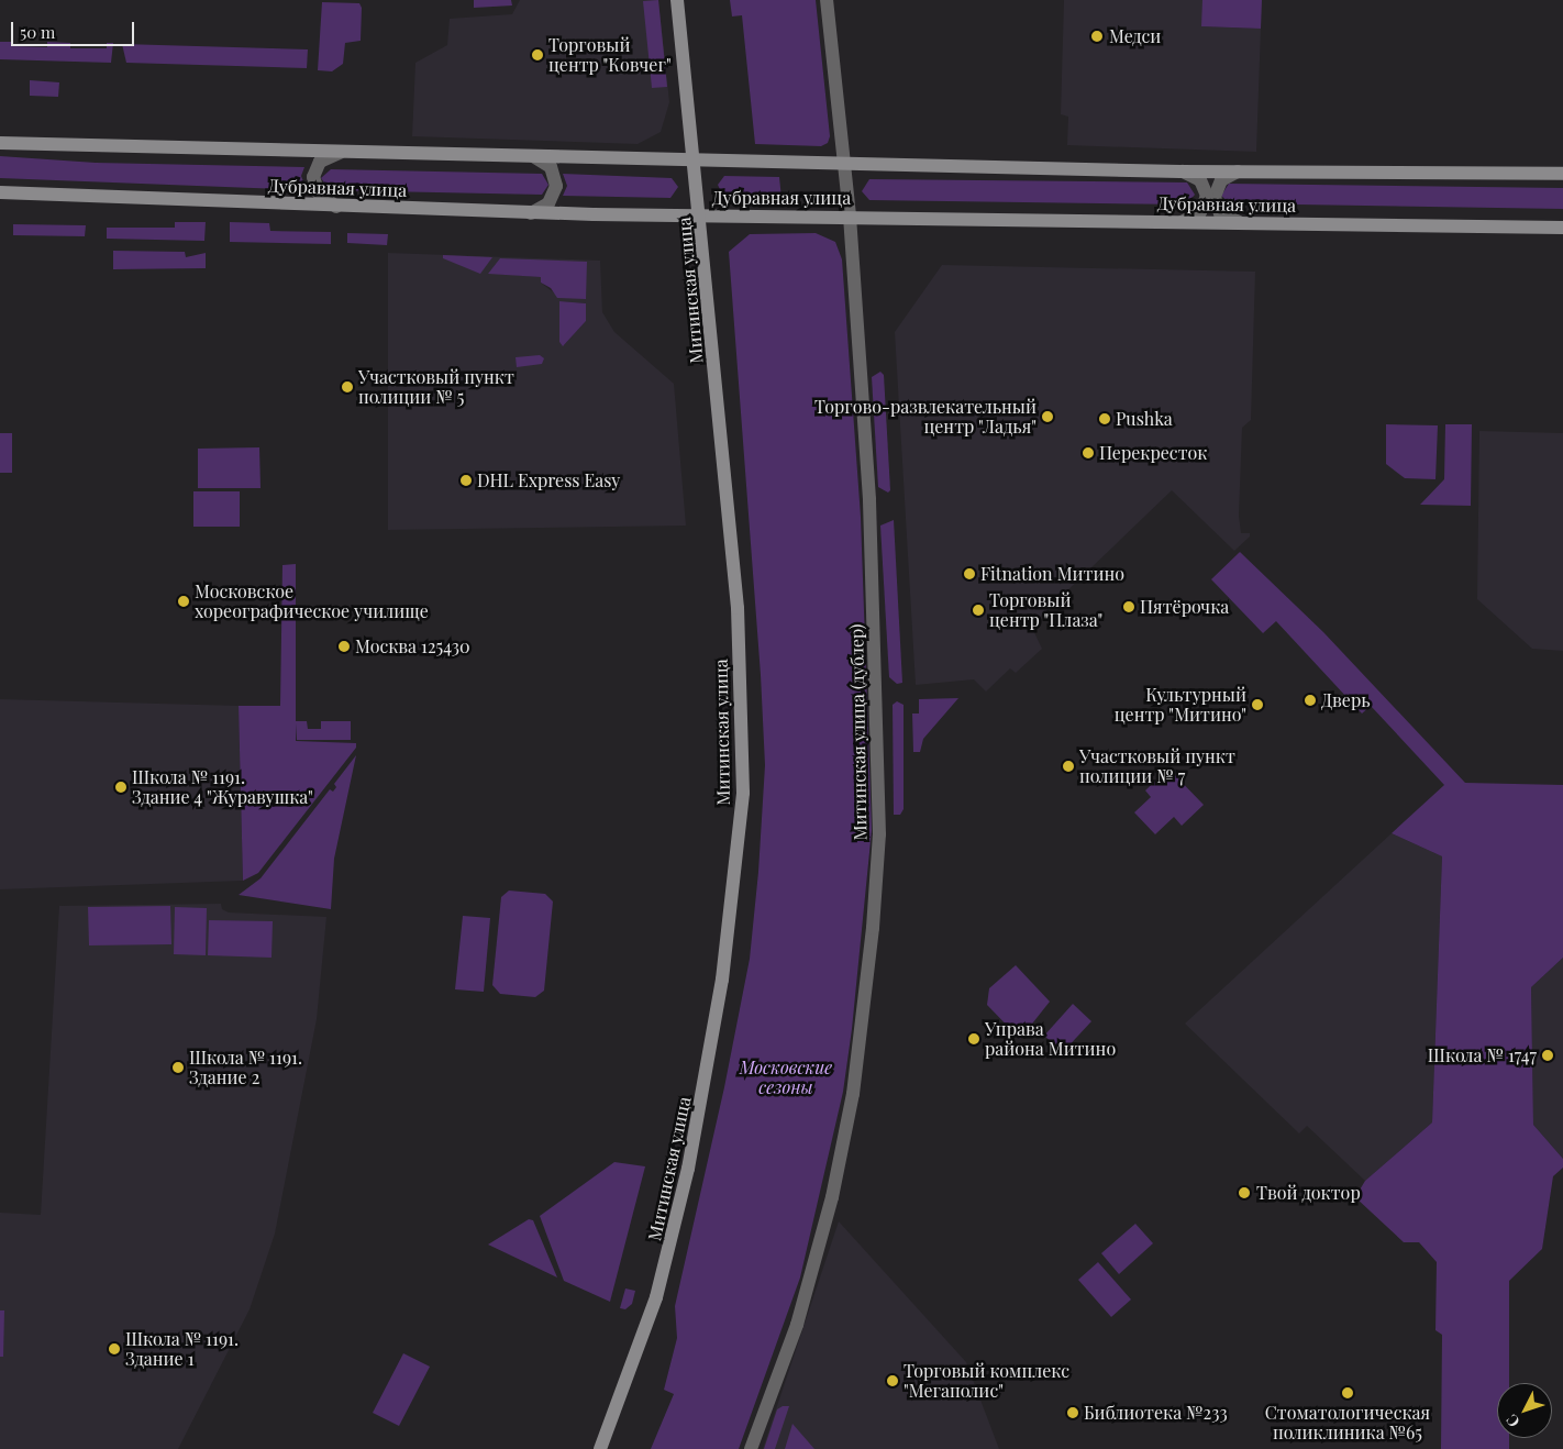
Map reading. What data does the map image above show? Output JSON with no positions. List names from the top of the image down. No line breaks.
{"streets":{"main road":["Дубравная улица","Митинская улица"],"street":["Митинская улица (дублер)"]},"crossings":[["Дубравная улица","Митинская улица"],["Дубравная улица","Митинская улица (дублер)"]],"parks":["Московские сезоны"],"places":["Медси","Торговый центр \"Ковчег\"","Участковый пункт полиции № 5","Торгово-развлекательный центр \"Ладья\"","Pushka","Перекресток","DHL Express Easy","Fitnation Митино","Московское хореографическое училище","Пятёрочка","Торговый центр \"Плаза\"","Москва 125430","Дверь","Культурный центр \"Митино\"","Участковый пункт полиции № 7","Школа № 1191. Здание 4 \"Журавушка\"","Управа района Митино","Школа № 1747","Школа № 1191. Здание 2","Твой доктор","Школа № 1191. Здание 1","Торговый комплекс \"Мегаполис\"","Стоматологическая поликлиника №65","Библиотека №233"],"scale_bar":"50 m","north":"bottom left"}
